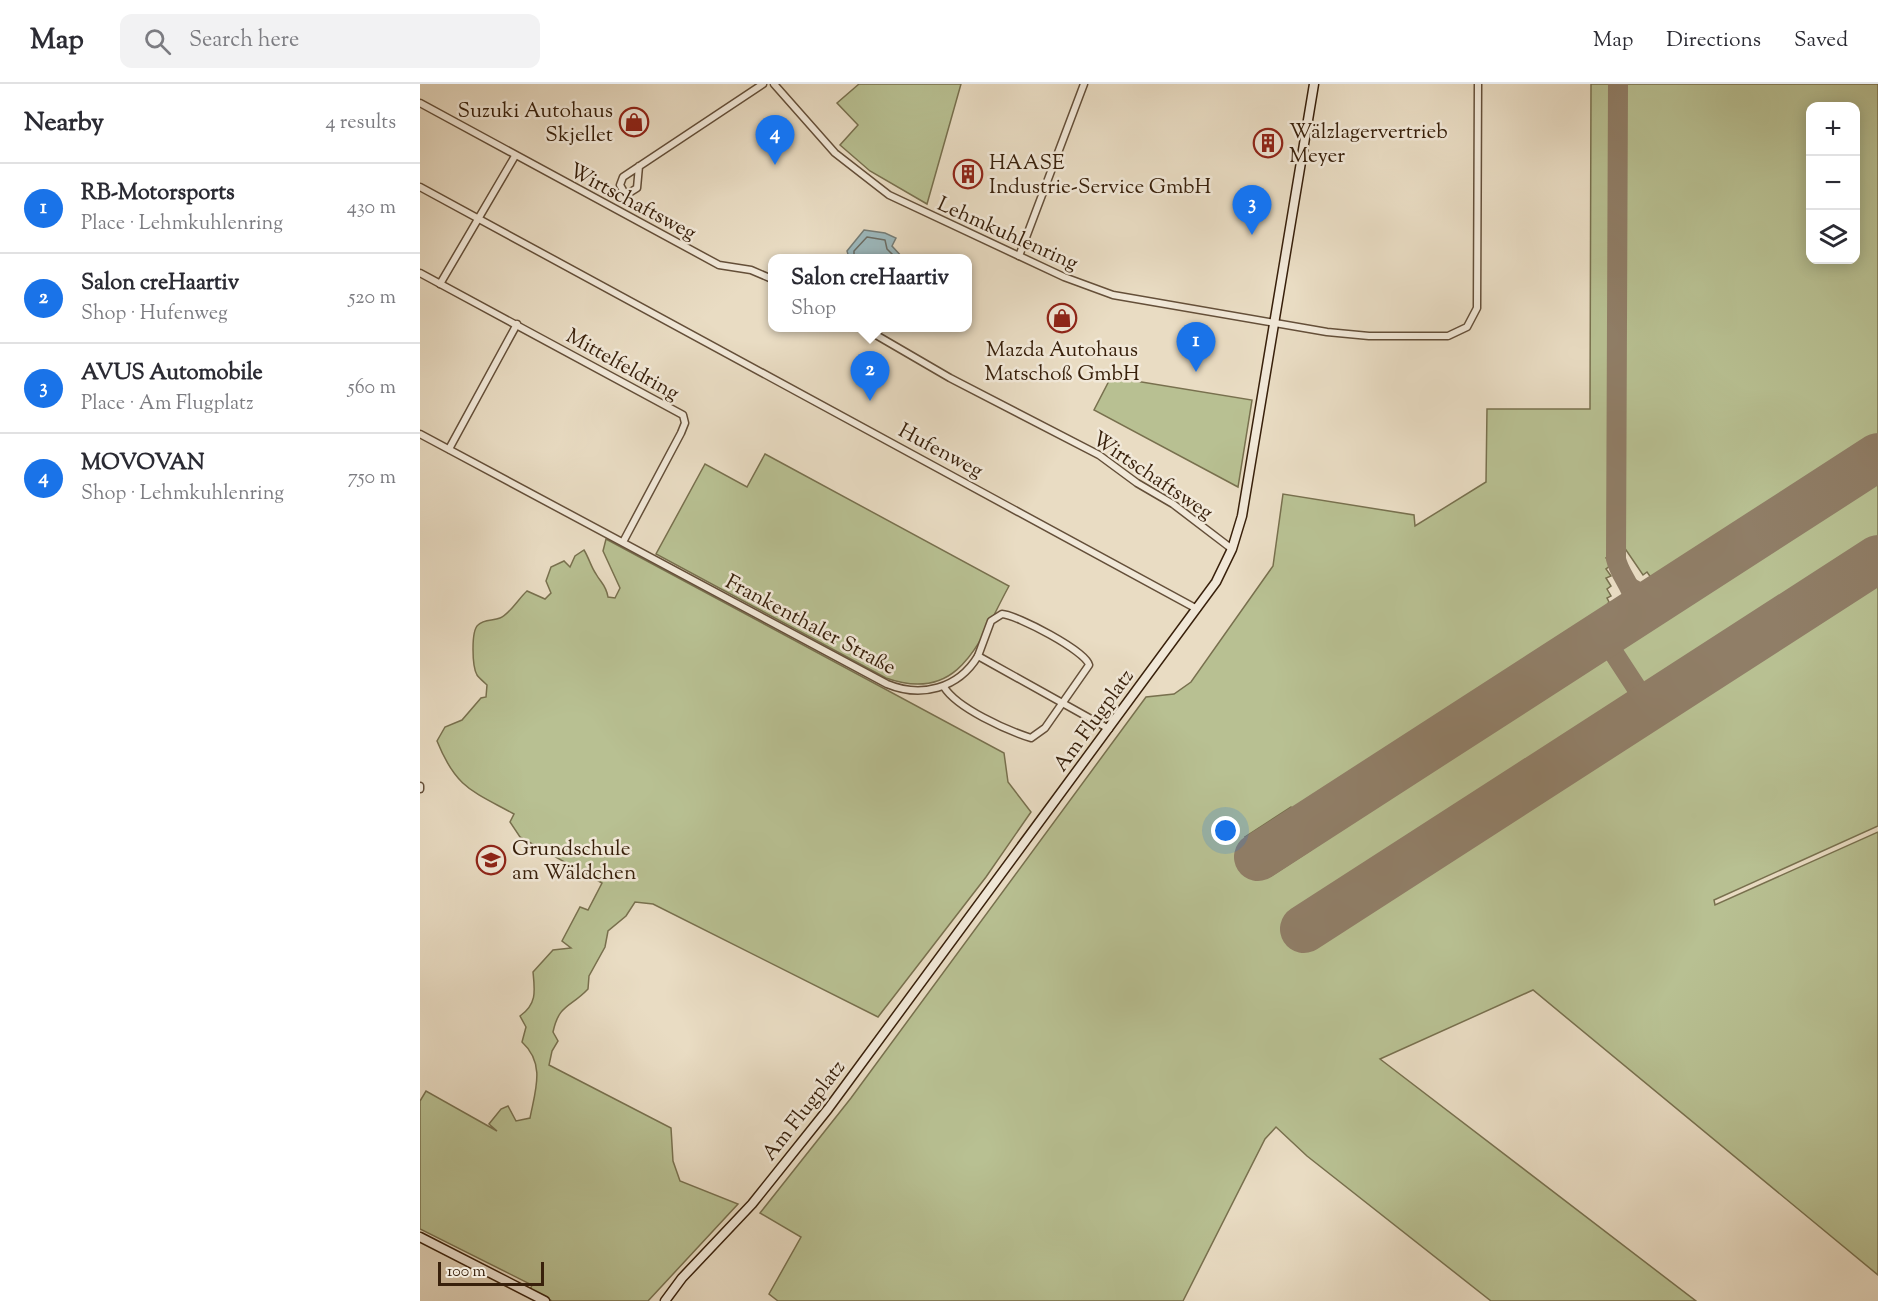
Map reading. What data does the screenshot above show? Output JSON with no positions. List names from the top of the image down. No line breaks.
{"streets":{"street":["Wirtschaftsweg","Lehmkuhlenring","Mittelfeldring","Hufenweg","Frankenthaler Straße","Am Flugplatz"]},"crossings":[["Wirtschaftsweg","Am Flugplatz"],["Lehmkuhlenring","Am Flugplatz"],["Mittelfeldring","Frankenthaler Straße"],["Hufenweg","Am Flugplatz"]],"places":{"shop":["Suzuki Autohaus Skjellet","Mazda Autohaus Matschoß GmbH"],"building":["Wälzlagervertrieb Meyer","HAASE Industrie-Service GmbH"],"school or university":["Grundschule am Wäldchen"]},"scale_bar":"100 m","page":{"header":"Map","search":"Search here","nav":["Map","Directions","Saved"],"heading":["Nearby","4 results"],"map_buttons":["+","−"],"pins":["4","3","1","2"],"list":[{"mark":"1","name":"RB-Motorsports","note":"Place · Lehmkuhlenring","value":"430 m"},{"mark":"2","name":"Salon creHaartiv","note":"Shop · Hufenweg","value":"520 m"},{"mark":"3","name":"AVUS Automobile","note":"Place · Am Flugplatz","value":"560 m"},{"mark":"4","name":"MOVOVAN","note":"Shop · Lehmkuhlenring","value":"750 m"}],"popup":["Salon creHaartiv","Shop"],"scale":"100 m"}}
